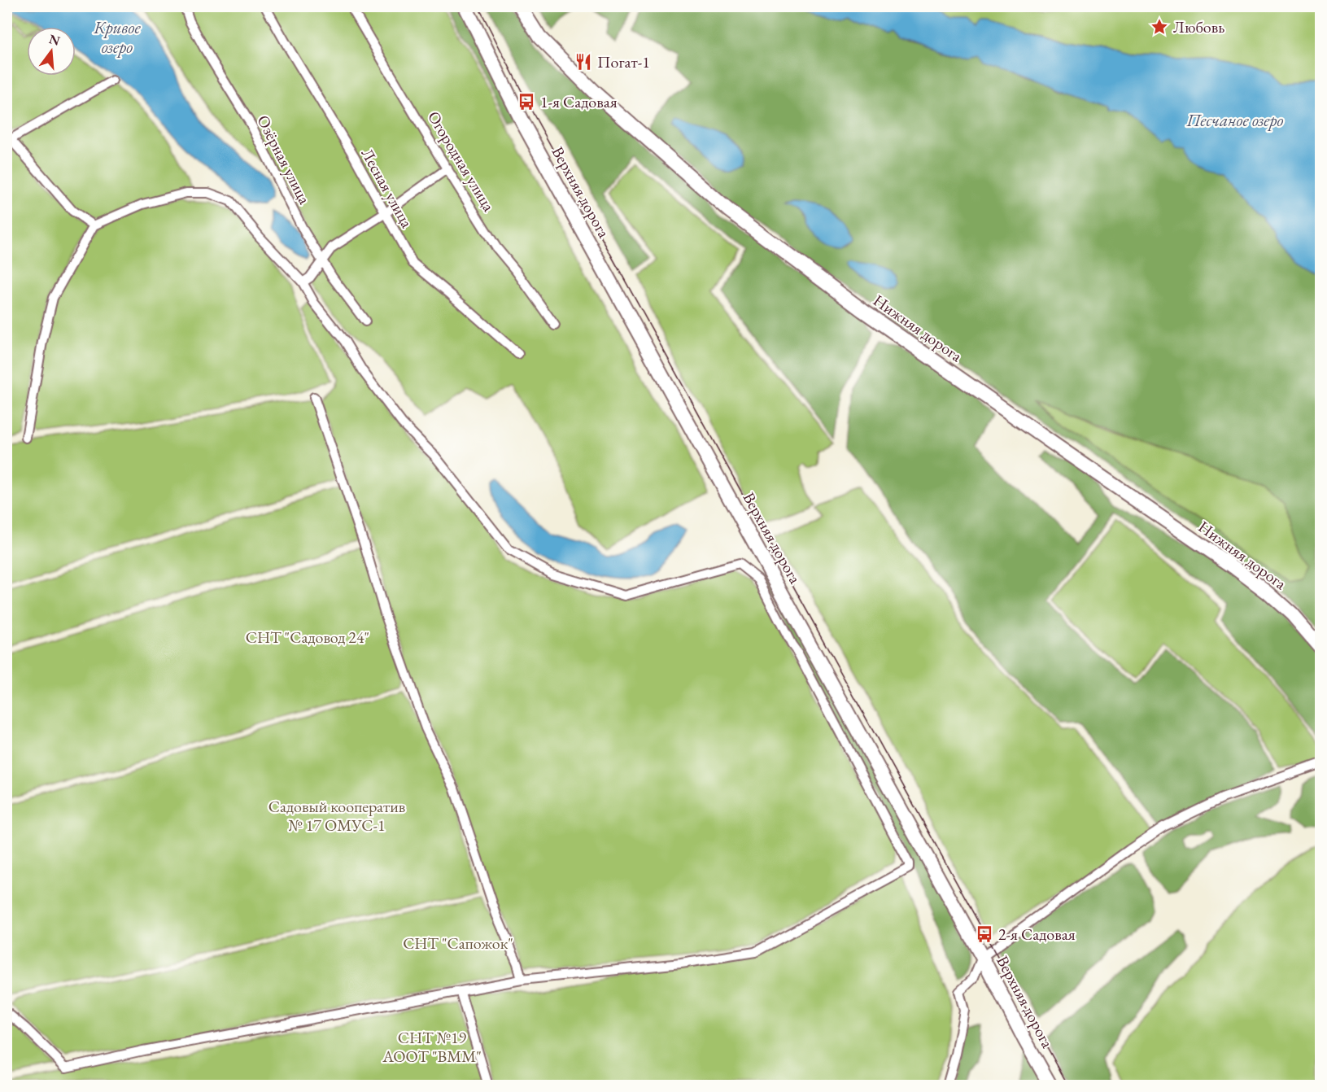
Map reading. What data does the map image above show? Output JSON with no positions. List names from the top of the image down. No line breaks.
{"streets":{"main road":["Верхняя дорога","Нижняя дорога"],"street":["Озёрная улица","Огородная улица","Лесная улица"]},"water":["Кривое озеро","Песчаное озеро"],"parks":["СНТ \"Садовод 24\"","Садовый кооператив № 17 ОМУС-1","СНТ \"Сапожок\"","СНТ №19 АООТ \"ВММ\""],"places":{"place":["Любовь"],"restaurant":["Погат-1"],"bus stop":["1-я Садовая","2-я Садовая"]},"north":"top"}
